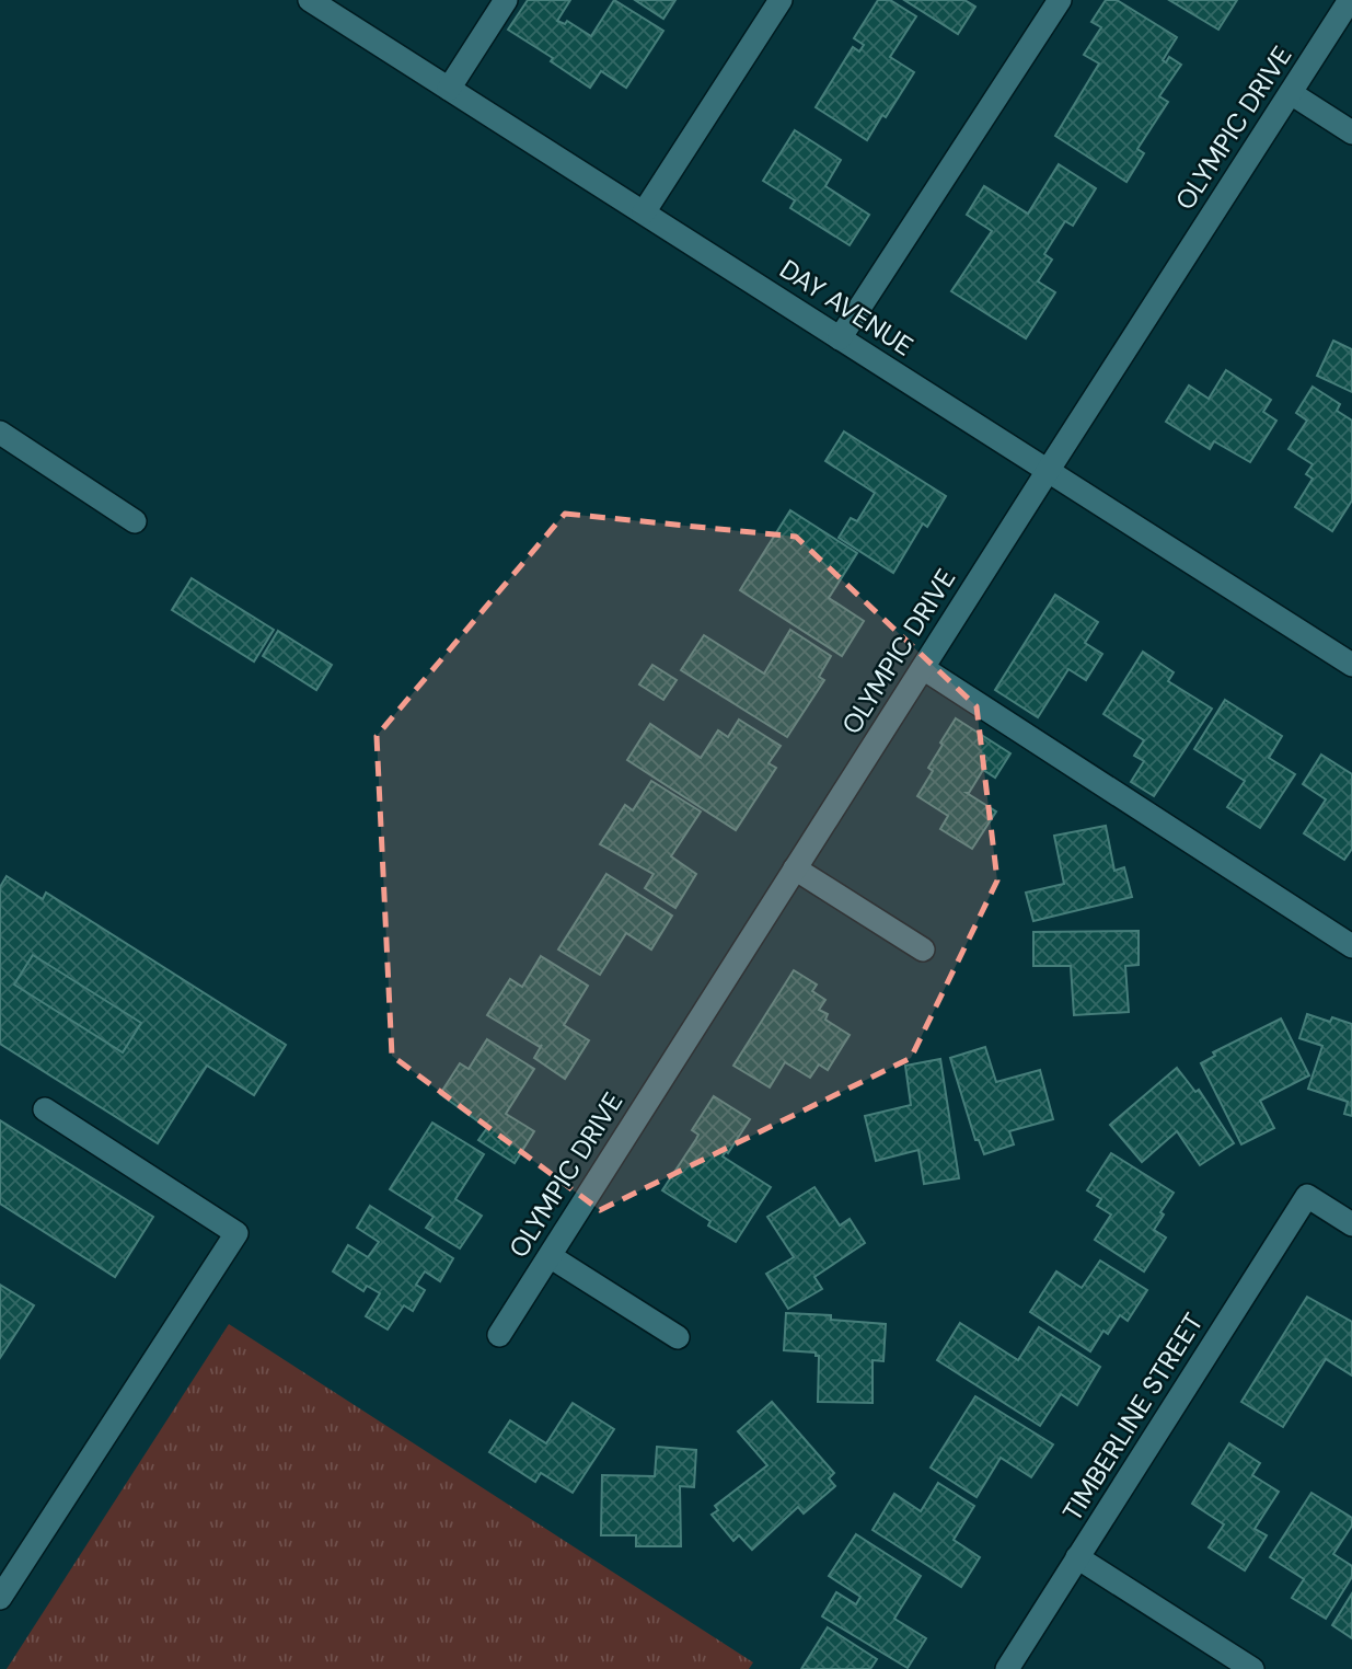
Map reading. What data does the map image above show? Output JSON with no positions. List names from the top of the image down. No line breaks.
{"streets":{"street":["OLYMPIC DRIVE","DAY AVENUE","TIMBERLINE STREET"]},"crossings":[["OLYMPIC DRIVE","DAY AVENUE"]]}
